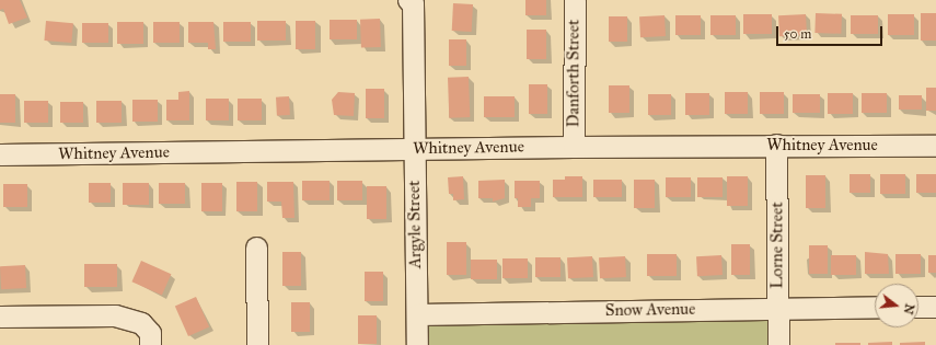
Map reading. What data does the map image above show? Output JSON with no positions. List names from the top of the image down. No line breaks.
{"streets":{"street":["Danforth Street","Whitney Avenue","Argyle Street","Lorne Street","Snow Avenue"]},"crossings":[["Danforth Street","Whitney Avenue"],["Whitney Avenue","Argyle Street"],["Whitney Avenue","Lorne Street"],["Argyle Street","Snow Avenue"],["Lorne Street","Snow Avenue"]],"scale_bar":"50 m","north":"right"}
